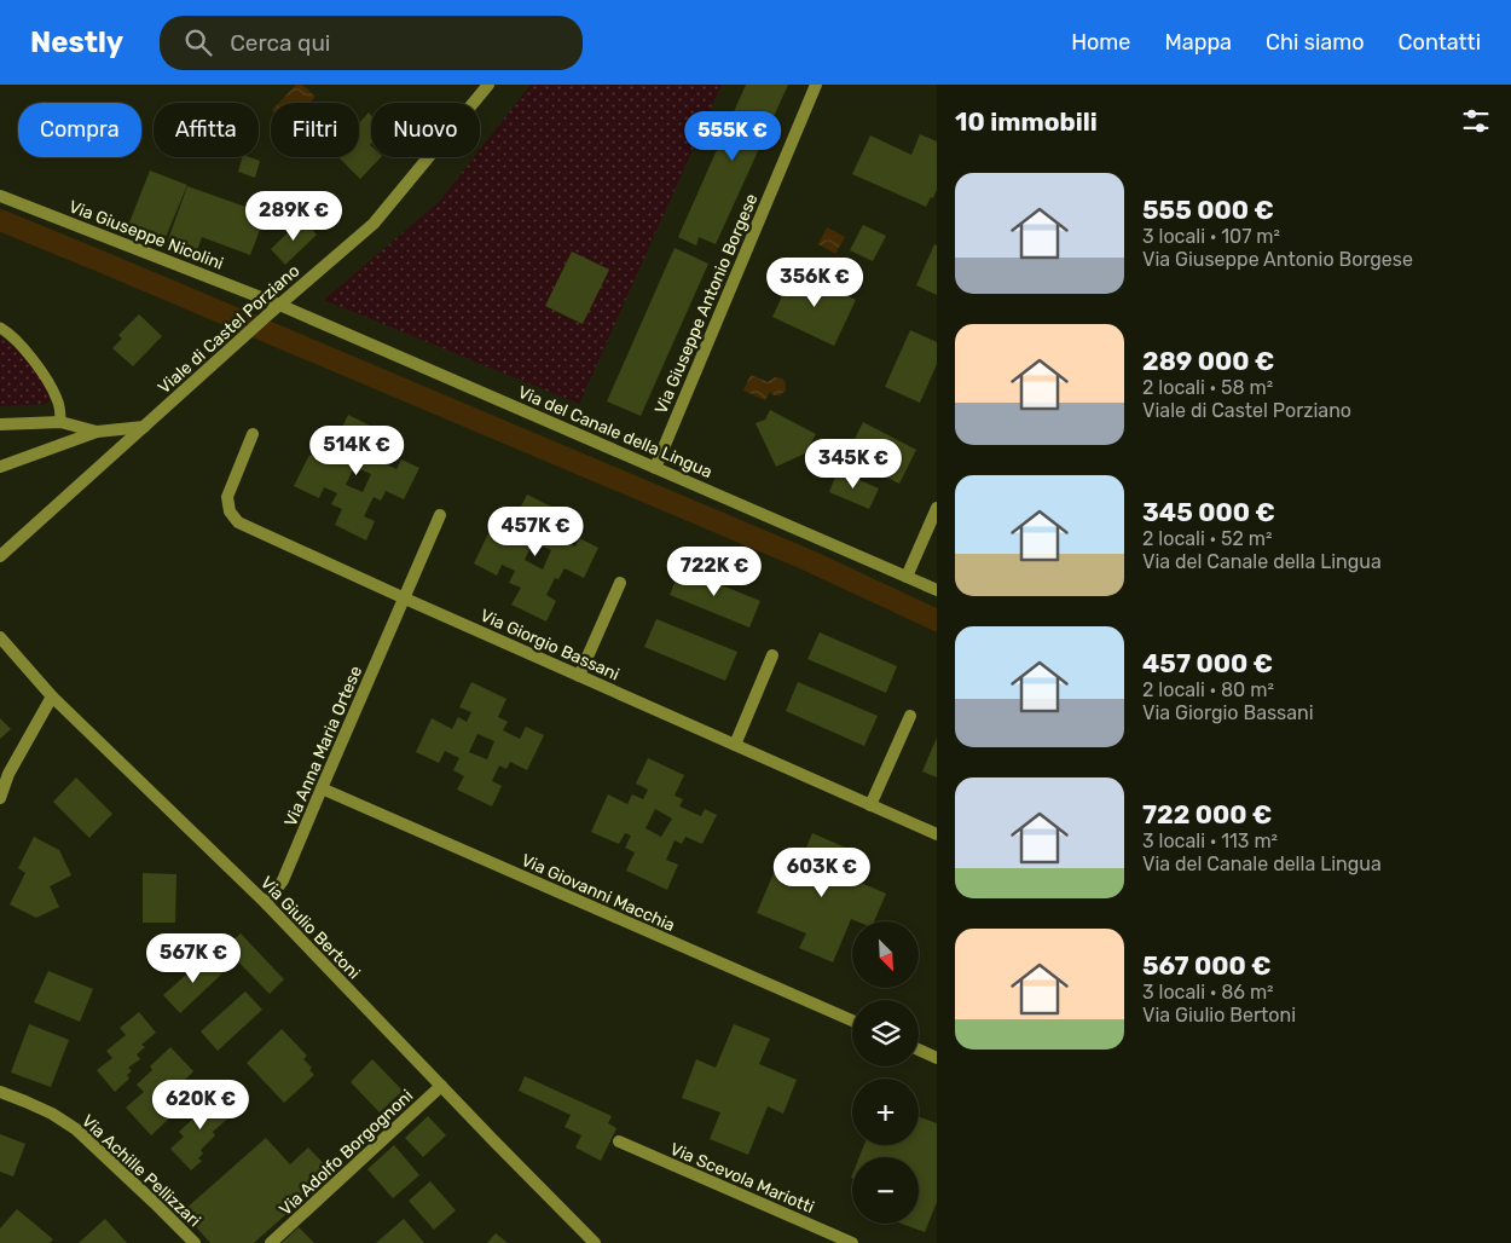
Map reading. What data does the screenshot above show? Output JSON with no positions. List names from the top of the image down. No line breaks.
{"streets":{"street":["Via Giuseppe Nicolini","Via Giuseppe Antonio Borgese","Viale di Castel Porziano","Via del Canale della Lingua","Via Giorgio Bassani","Via Anna Maria Ortese","Via Giovanni Macchia","Via Giulio Bertoni","Via Adolfo Borgognoni","Via Achille Pellizzari","Via Scevola Mariotti"]},"crossings":[["Via Giuseppe Nicolini","Viale di Castel Porziano"],["Via Giuseppe Nicolini","Via del Canale della Lingua"],["Via Giuseppe Antonio Borgese","Via del Canale della Lingua"],["Viale di Castel Porziano","Via del Canale della Lingua"],["Via Giorgio Bassani","Via Anna Maria Ortese"],["Via Anna Maria Ortese","Via Giovanni Macchia"],["Via Anna Maria Ortese","Via Giulio Bertoni"],["Via Giulio Bertoni","Via Adolfo Borgognoni"]],"north":"bottom right","page":{"header":"Nestly","search":"Cerca qui","nav":["Home","Mappa","Chi siamo","Contatti"],"heading":"10 immobili","chip":["Compra","Affitta","Filtri","Nuovo"],"price":["555K €","289K €","356K €","514K €","345K €","457K €","722K €","603K €","567K €","620K €"],"list":[{"name":"555 000 €","note":"3 locali · 107 m² · Via Giuseppe Antonio Borgese"},{"name":"289 000 €","note":"2 locali · 58 m² · Viale di Castel Porziano"},{"name":"345 000 €","note":"2 locali · 52 m² · Via del Canale della Lingua"},{"name":"457 000 €","note":"2 locali · 80 m² · Via Giorgio Bassani"},{"name":"722 000 €","note":"3 locali · 113 m² · Via del Canale della Lingua"},{"name":"567 000 €","note":"3 locali · 86 m² · Via Giulio Bertoni"}],"map_buttons":["+","−"]}}
